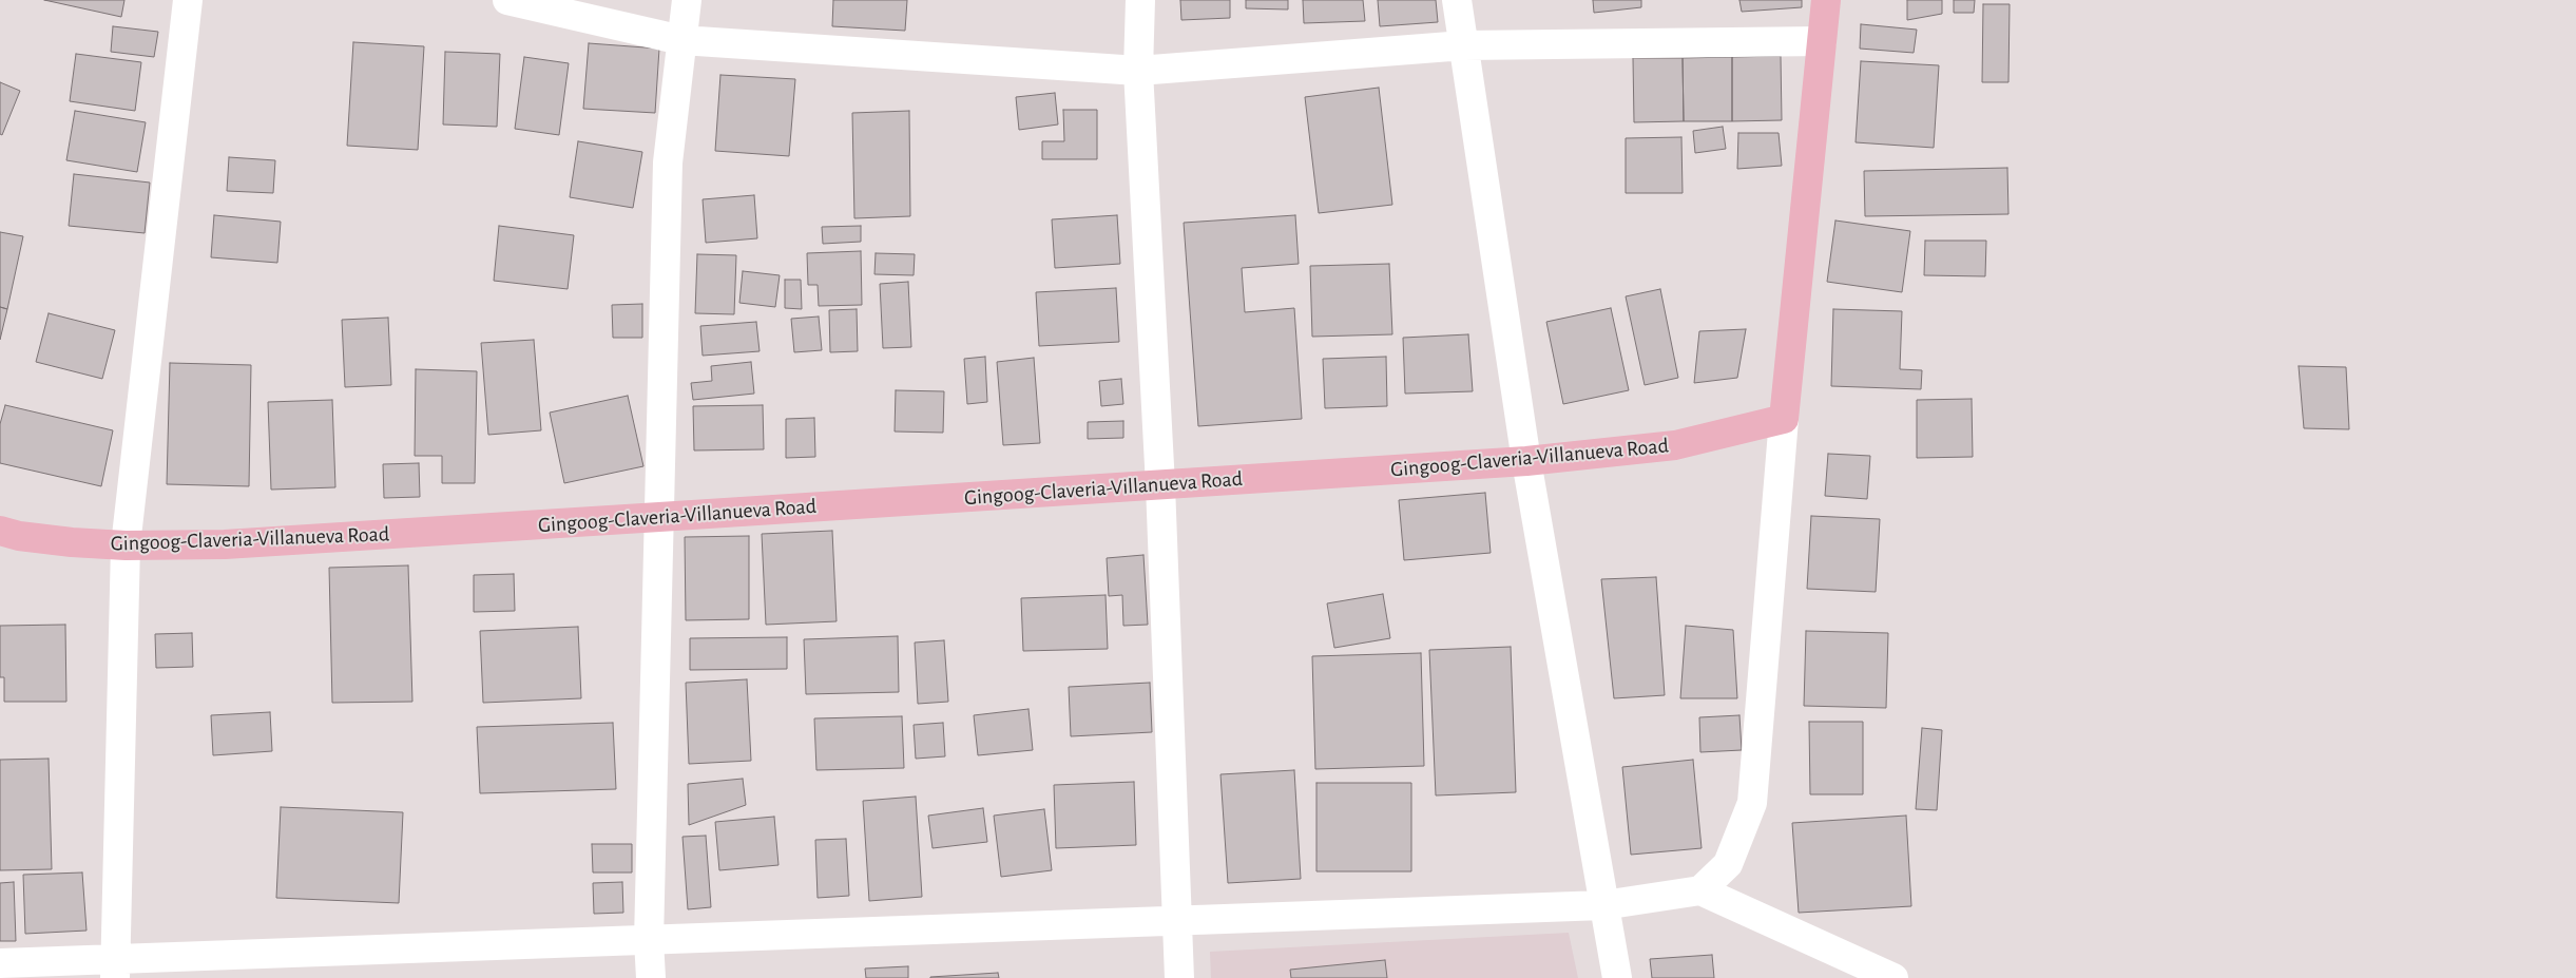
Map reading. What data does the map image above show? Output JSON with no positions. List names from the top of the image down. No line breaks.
{"streets":{"main road":["Gingoog-Claveria-Villanueva Road"]}}
